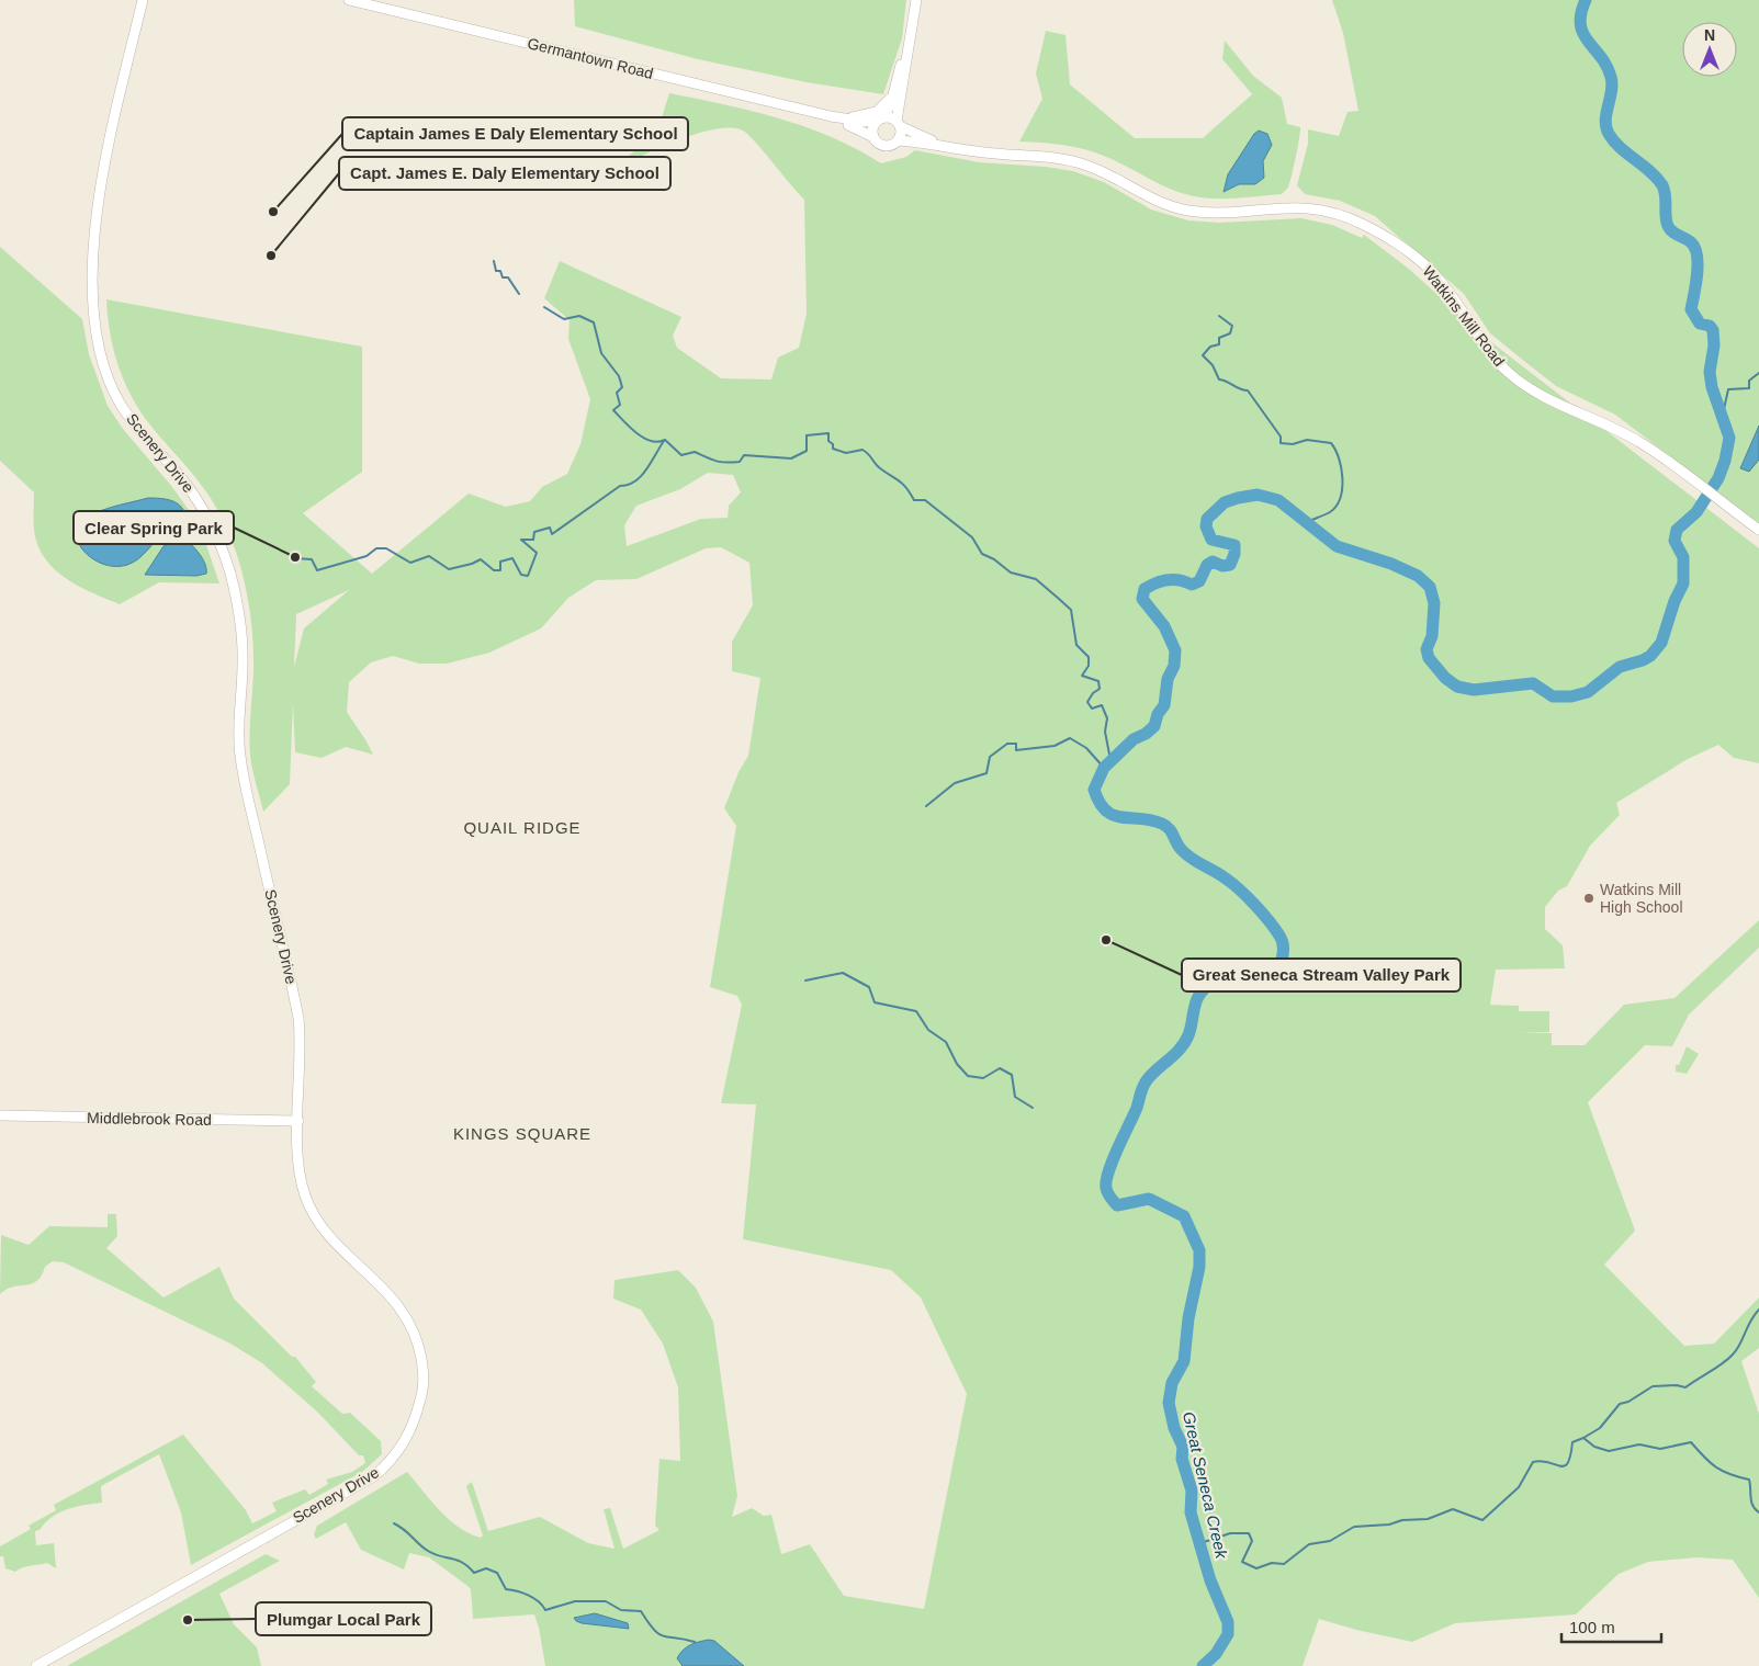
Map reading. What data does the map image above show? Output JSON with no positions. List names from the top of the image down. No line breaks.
{"streets":{"street":["Germantown Road","Watkins Mill Road","Scenery Drive","Middlebrook Road"]},"crossings":[["Germantown Road","Watkins Mill Road"],["Scenery Drive","Middlebrook Road"]],"districts":["QUAIL RIDGE","KINGS SQUARE"],"water":["Great Seneca Creek"],"places":["Captain James E Daly Elementary School","Capt. James E. Daly Elementary School","Clear Spring Park","Watkins Mill High School","Great Seneca Stream Valley Park","Plumgar Local Park"],"scale_bar":"100 m","north":"top"}
